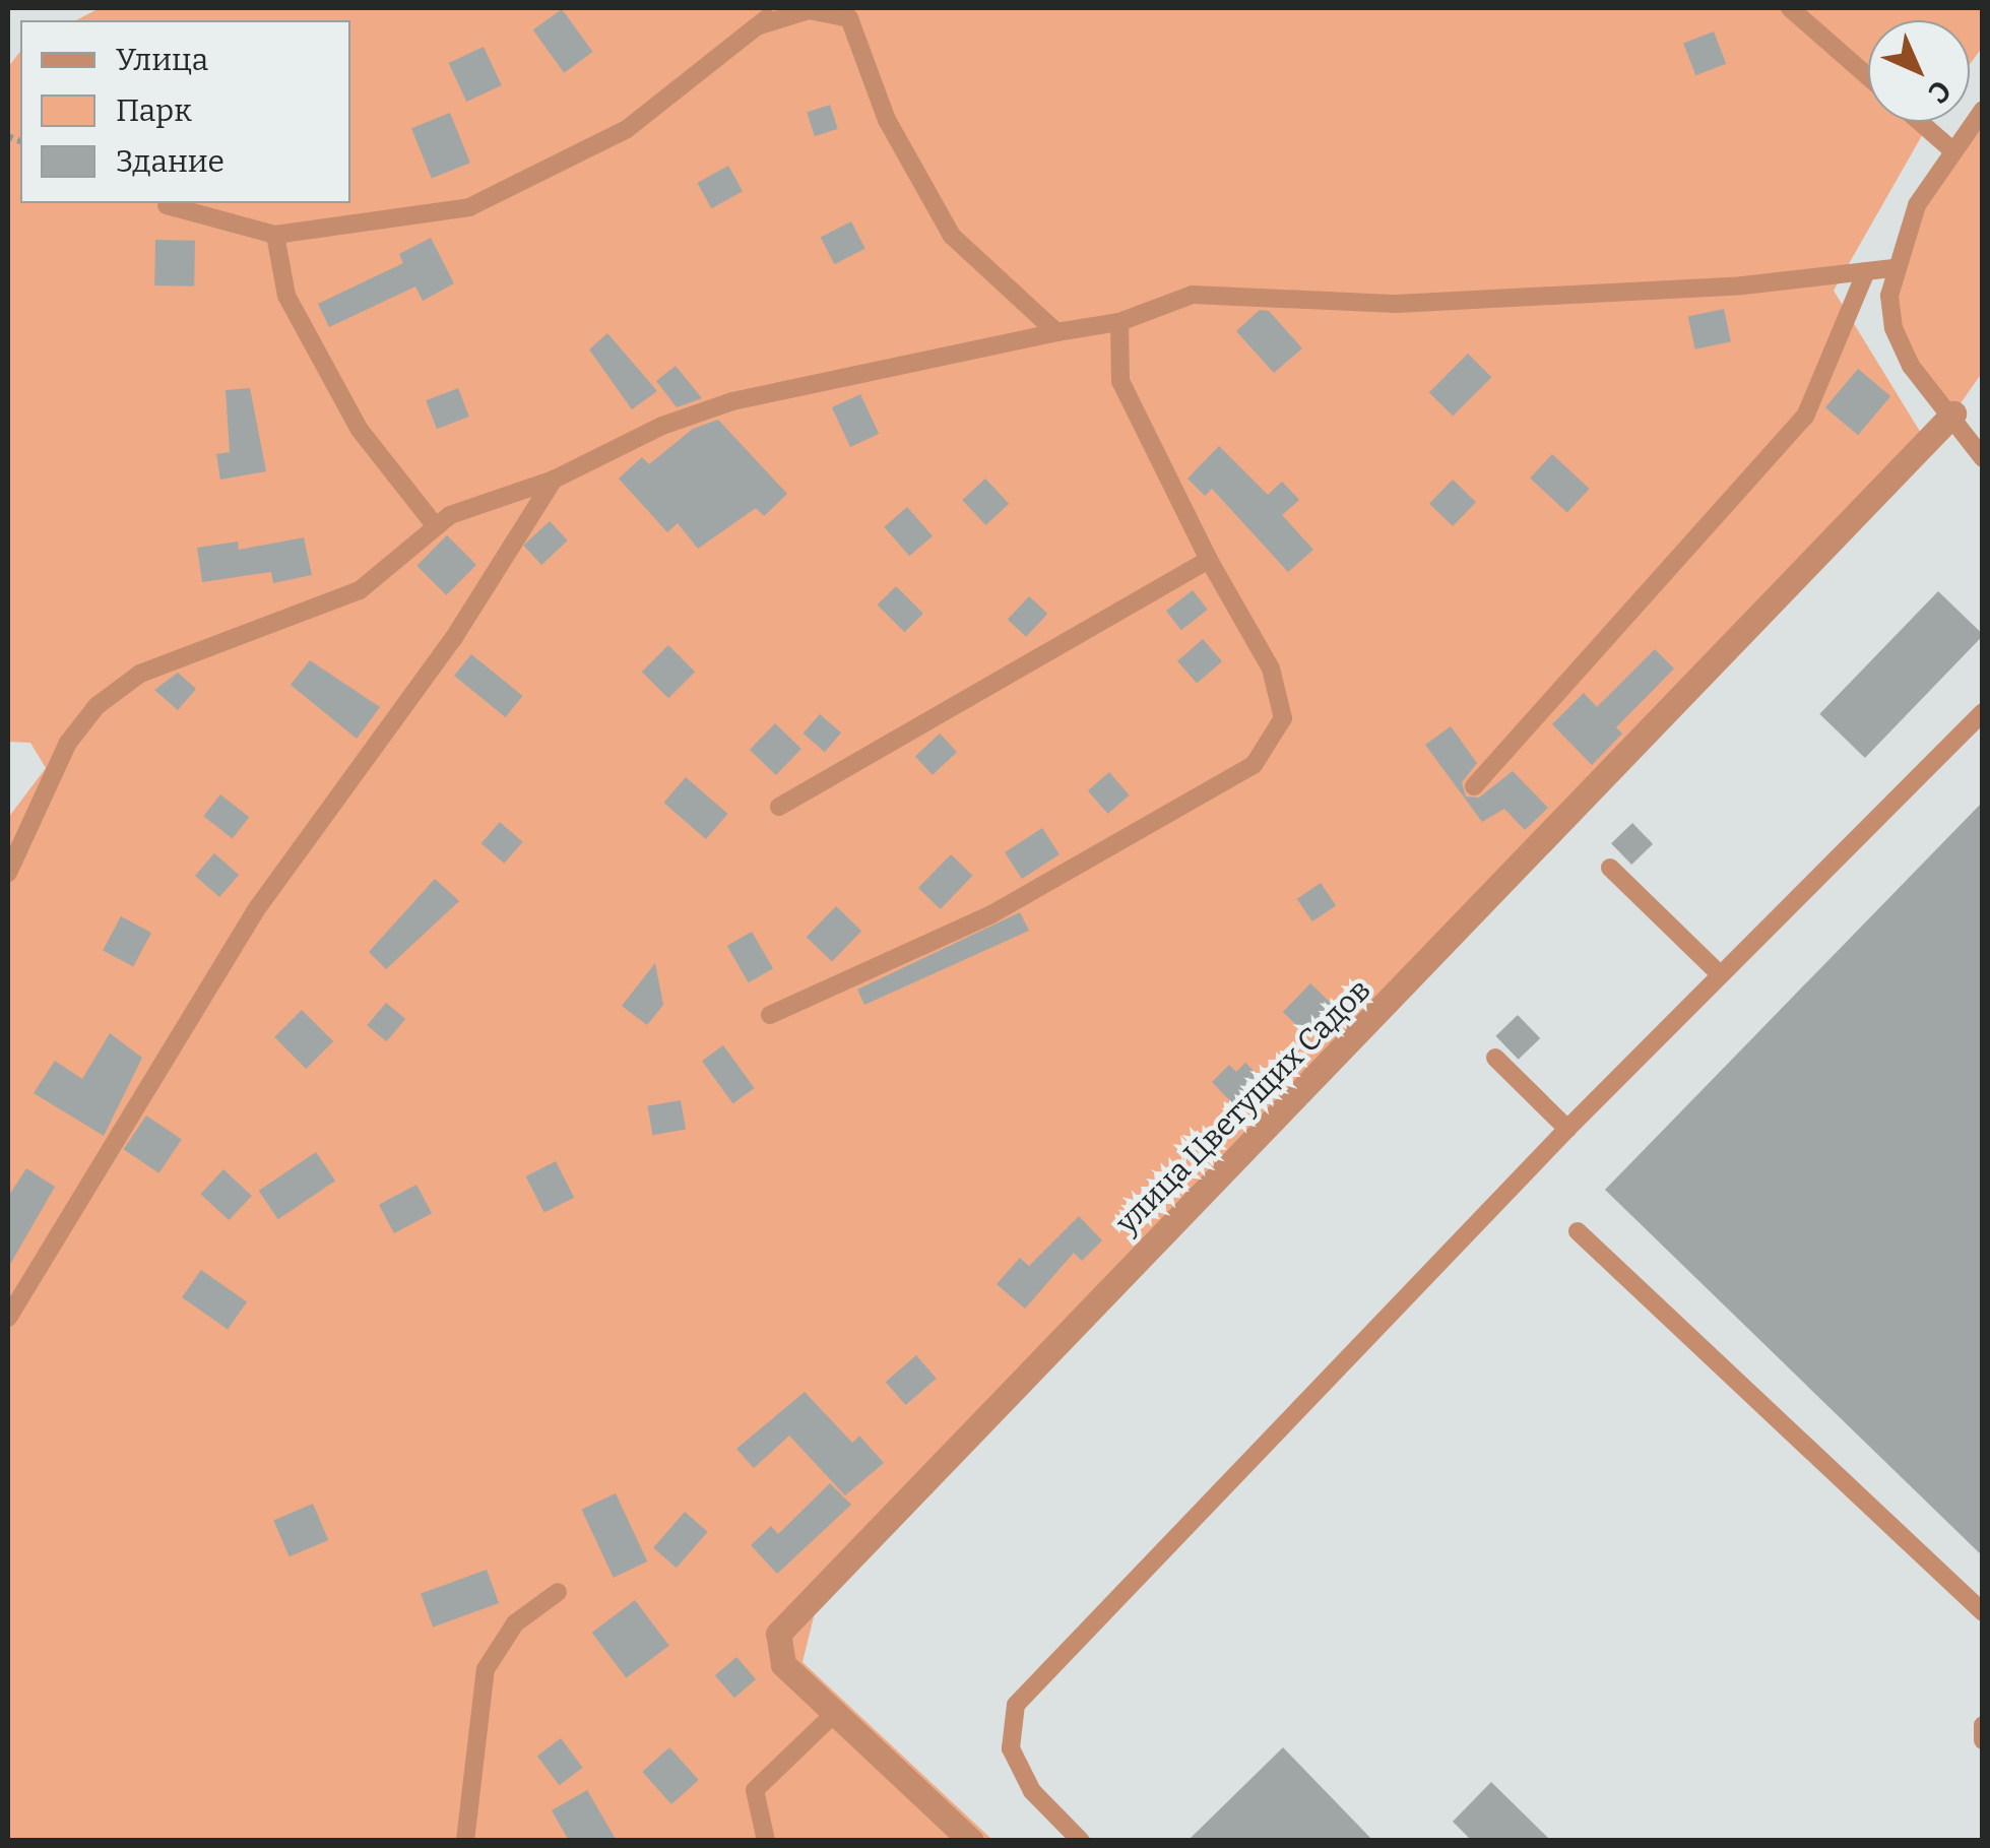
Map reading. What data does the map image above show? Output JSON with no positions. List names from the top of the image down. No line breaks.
{"streets":{"street":["улица Цветущих Садов"]},"legend":["Улица","Парк","Здание"],"north":"bottom right"}
